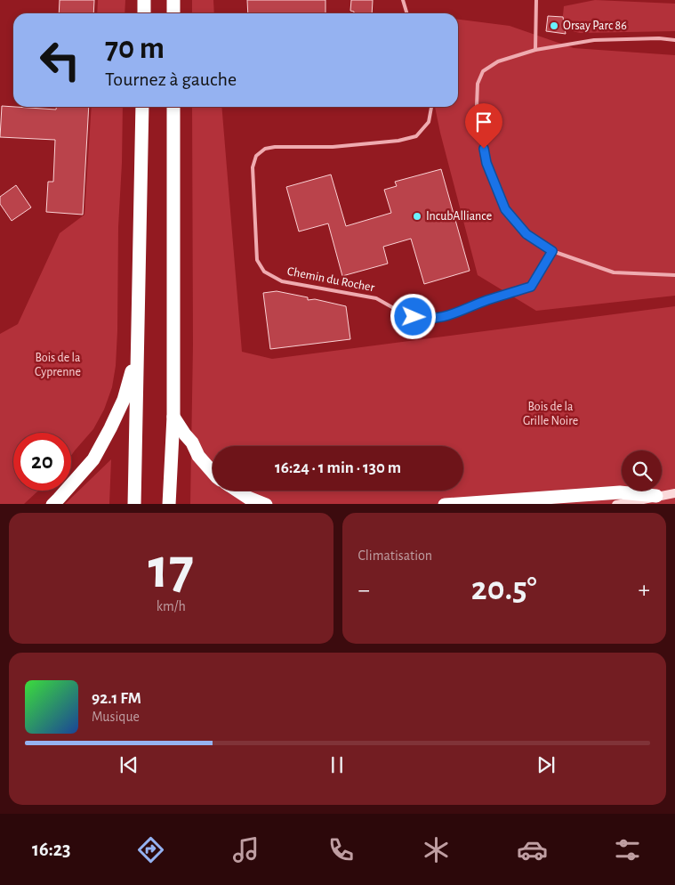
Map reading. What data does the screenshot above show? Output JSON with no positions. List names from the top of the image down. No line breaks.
{"streets":{"lane":["Chemin du Rocher"]},"parks":["Bois de la Cyprenne","Bois de la Grille Noire"],"places":["Orsay Parc 86","IncubAlliance"],"page":{"turn":["70 m","Tournez à gauche"],"limit":"20","trip":"16:24 · 1 min · 130 m","tile":[["17","km/h"],"Climatisation"],"heat":["−","20.5°","+"],"song":["92.1 FM","Musique"],"tabs":"16:23"}}
